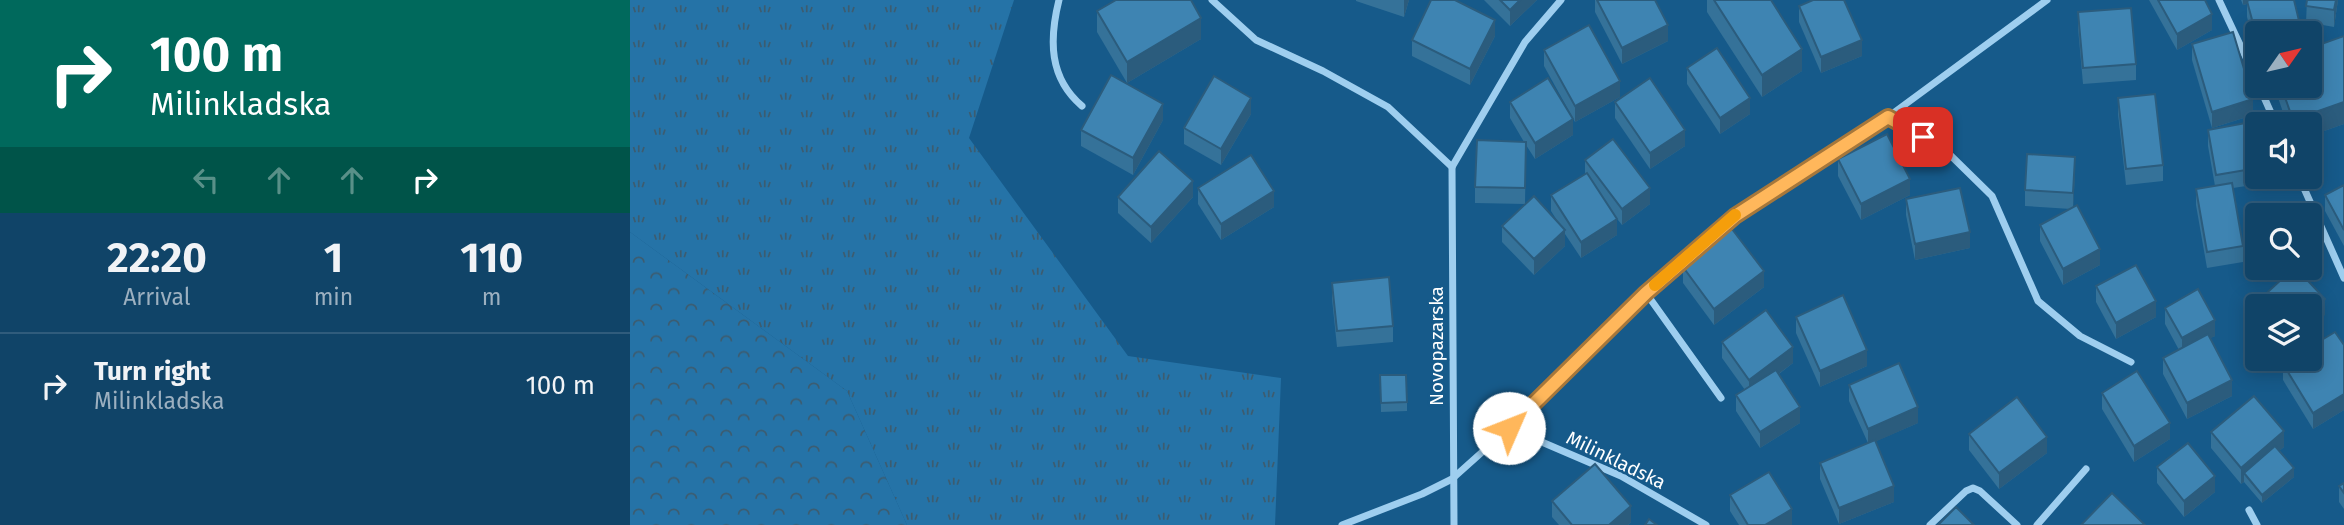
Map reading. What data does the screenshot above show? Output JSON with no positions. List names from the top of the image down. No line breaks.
{"streets":{"street":["Novopazarska","Milinkladska"]},"north":"top right","page":{"turn":["100 m","Milinkladska"],"eta":["22:20","Arrival","1","min","110","m"],"list":[{"name":"Turn right","note":"Milinkladska","value":"100 m"}]}}
